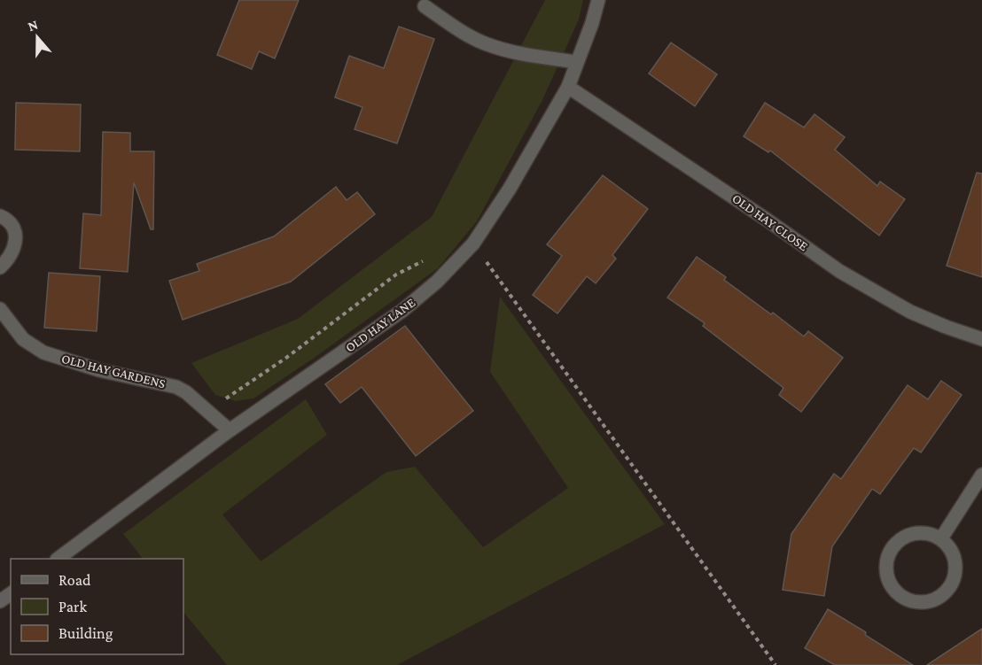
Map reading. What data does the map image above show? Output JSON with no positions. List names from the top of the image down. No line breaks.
{"streets":{"street":["OLD HAY CLOSE","OLD HAY LANE","OLD HAY GARDENS"]},"crossings":[["OLD HAY CLOSE","OLD HAY LANE"],["OLD HAY LANE","OLD HAY GARDENS"]],"legend":["Road","Park","Building"],"north":"top"}
